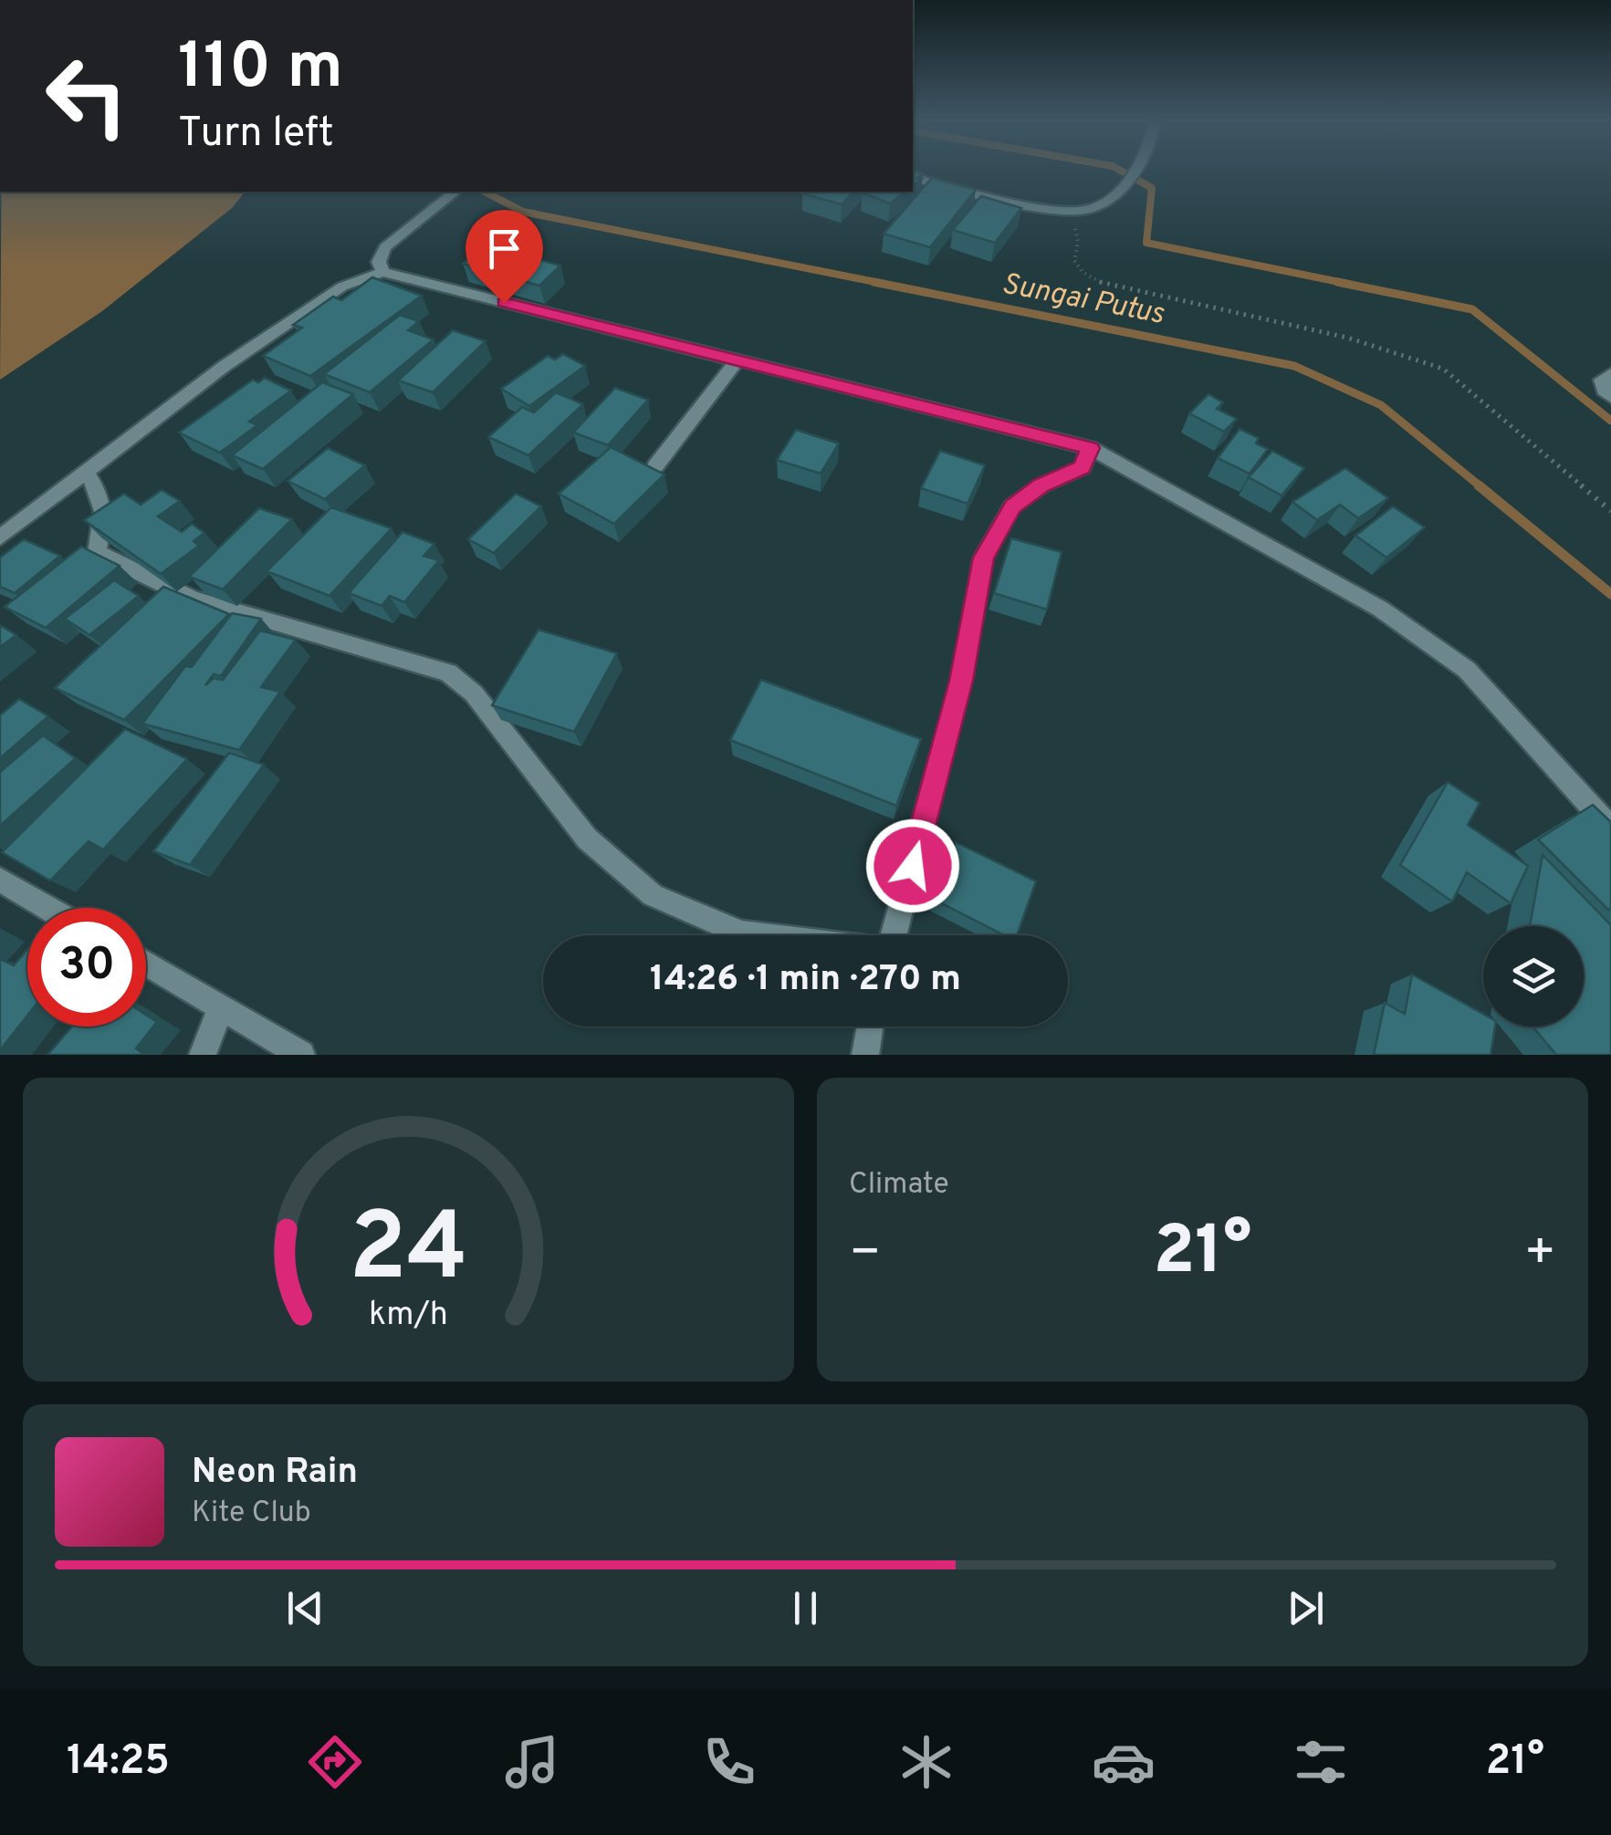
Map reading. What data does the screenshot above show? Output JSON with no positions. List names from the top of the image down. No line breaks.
{"water":["Sungai Putus"],"page":{"turn":["110 m","Turn left"],"limit":"30","trip":"14:26 · 1 min · 270 m","tile":"Climate","heat":["−","21°","+"],"song":["Neon Rain","Kite Club"],"tabs":["14:25","21°"],"gauge":["24","km/h"]}}
